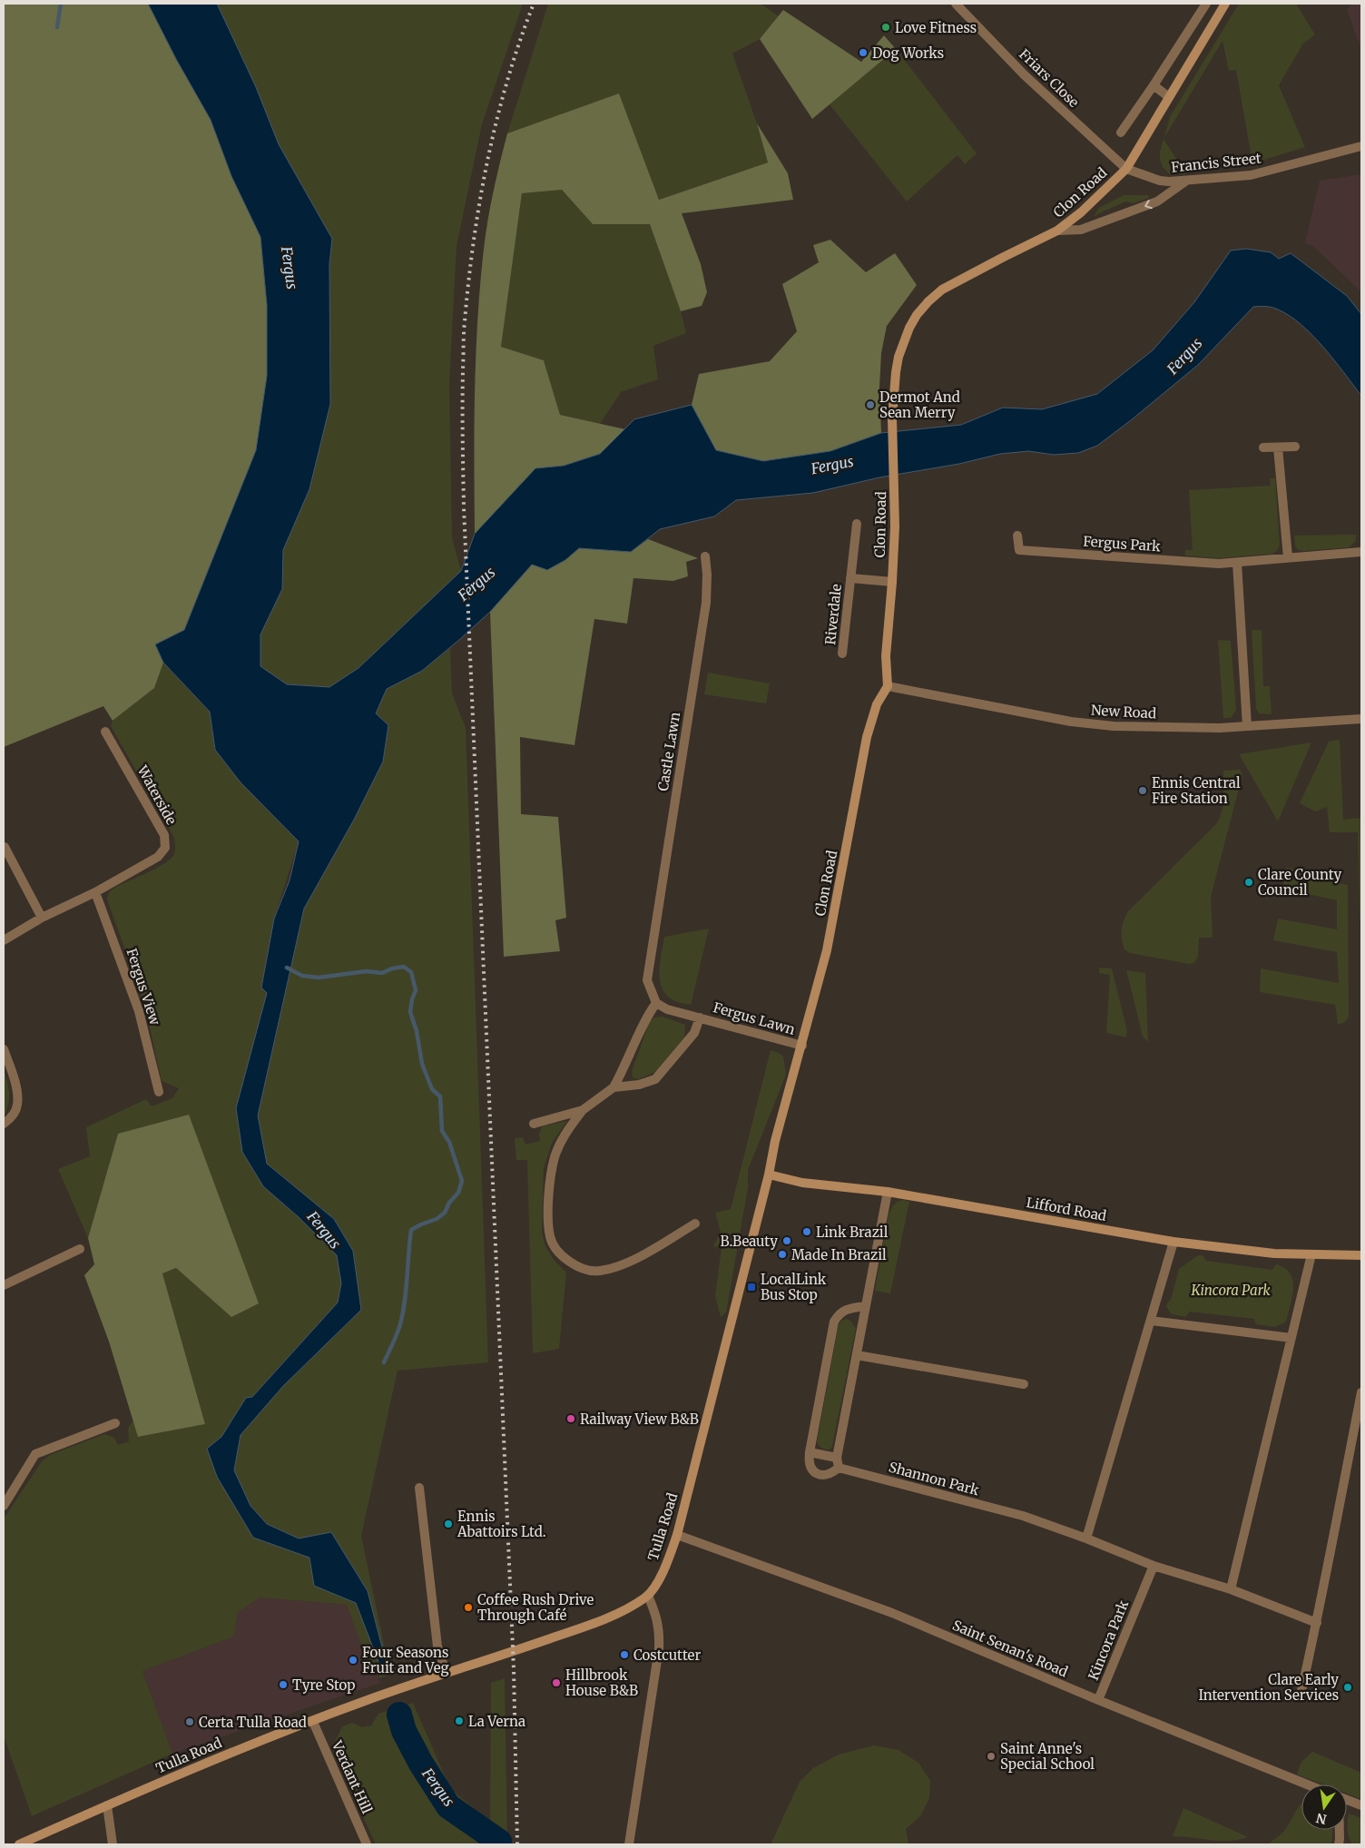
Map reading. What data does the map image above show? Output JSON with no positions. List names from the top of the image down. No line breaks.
{"streets":{"main road":["Clon Road","Lifford Road","Tulla Road"],"street":["Friars Close","Francis Street","Fergus Park","Riverdale","New Road","Castle Lawn","Waterside","Fergus View","Fergus Lawn","Shannon Park","Kincora Park","Saint Senan's Road","Verdant Hill"]},"crossings":[["Friars Close","Francis Street"],["Friars Close","Clon Road"],["Francis Street","Clon Road"],["Clon Road","Riverdale"],["Clon Road","New Road"],["Clon Road","Fergus Lawn"],["Clon Road","Lifford Road"],["Clon Road","Tulla Road"],["Castle Lawn","Fergus Lawn"],["Waterside","Fergus View"],["Lifford Road","Tulla Road"],["Tulla Road","Saint Senan's Road"],["Tulla Road","Verdant Hill"],["Kincora Park","Saint Senan's Road"]],"water":["Fergus"],"parks":["Kincora Park"],"places":{"other":["Love Fitness","Dog Works","Dermot And Sean Merry","Ennis Central Fire Station","Clare County Council","Link Brazil","B.Beauty","Made In Brazil","Railway View B&B","Ennis Abattoirs Ltd.","Coffee Rush Drive Through Café","Costcutter","Four Seasons Fruit and Veg","Hillbrook House B&B","Tyre Stop","Clare Early Intervention Services","La Verna","Certa Tulla Road","Saint Anne's Special School"],"transit":["LocalLink Bus Stop"]},"north":"bottom"}
